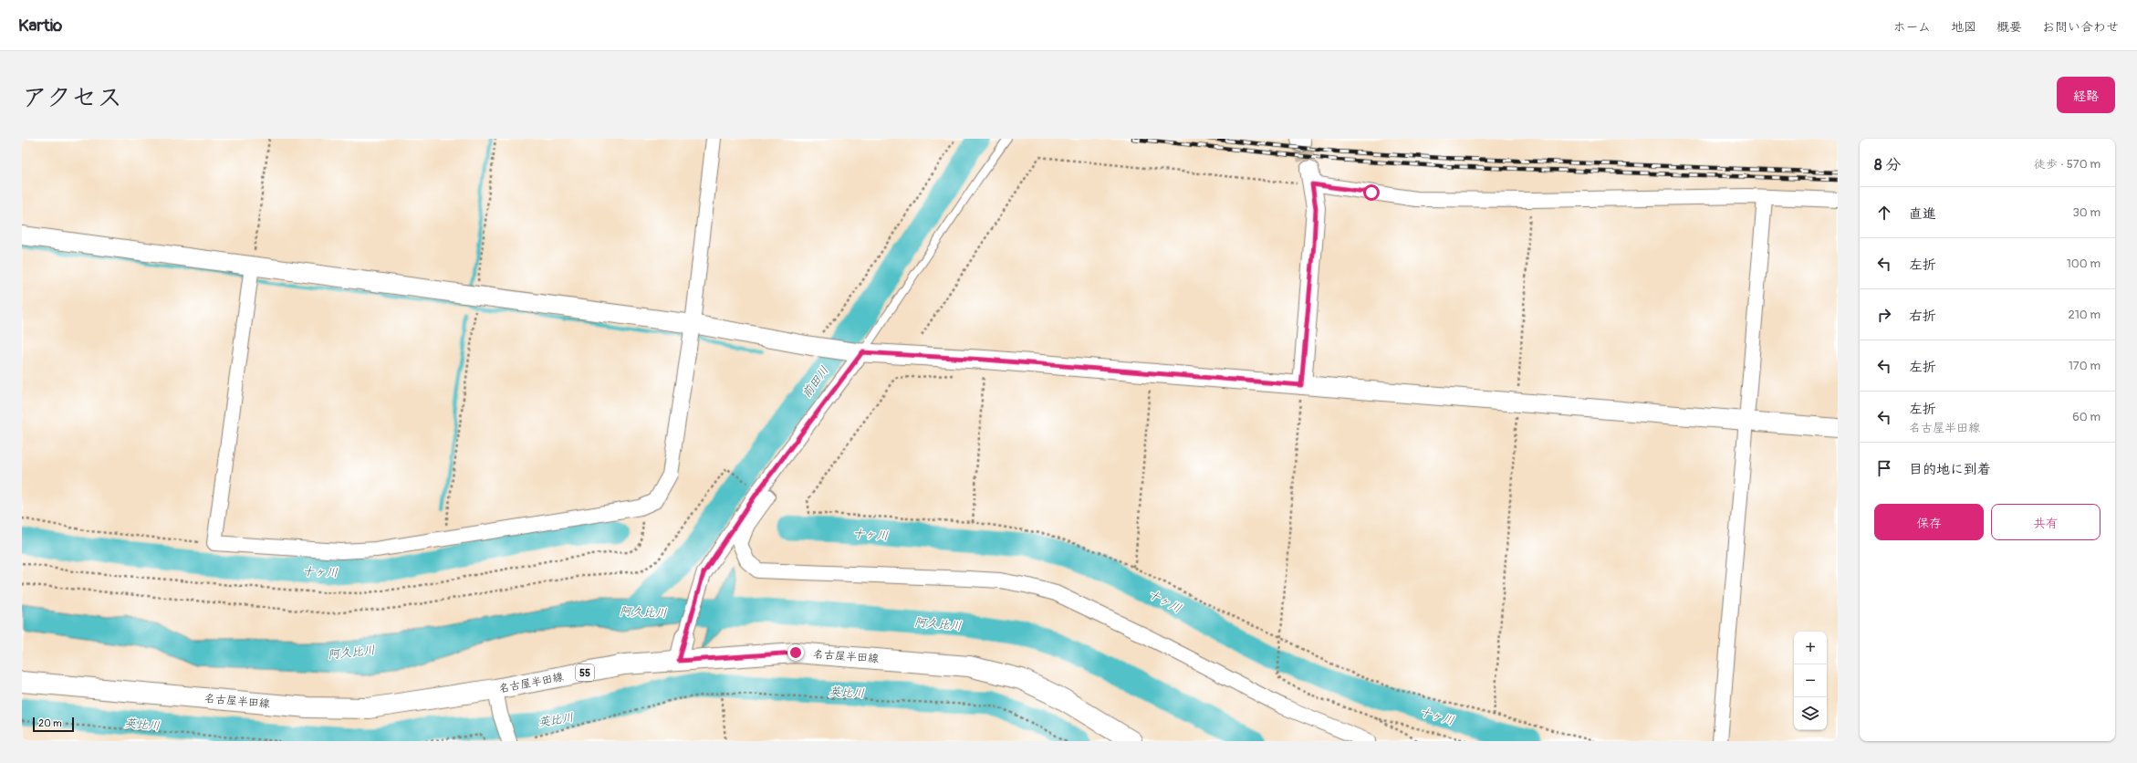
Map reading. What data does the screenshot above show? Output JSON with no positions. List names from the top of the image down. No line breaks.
{"streets":{"main road":["名古屋半田線","55"]},"water":["前田川","十ヶ川","阿久比川","英比川"],"scale_bar":"20 m","page":{"header":"Kartio","nav":["ホーム","地図","概要","お問い合わせ"],"title":"アクセス","buttons":["経路",["保存","共有"]],"heading":["8 分","徒歩 · 570 m"],"list":[["直進","30 m"],["左折","100 m"],["右折","210 m"],["左折","170 m"],["左折","名古屋半田線","60 m"],"目的地に到着"],"map_buttons":["+","−"],"scale":"20 m"}}
